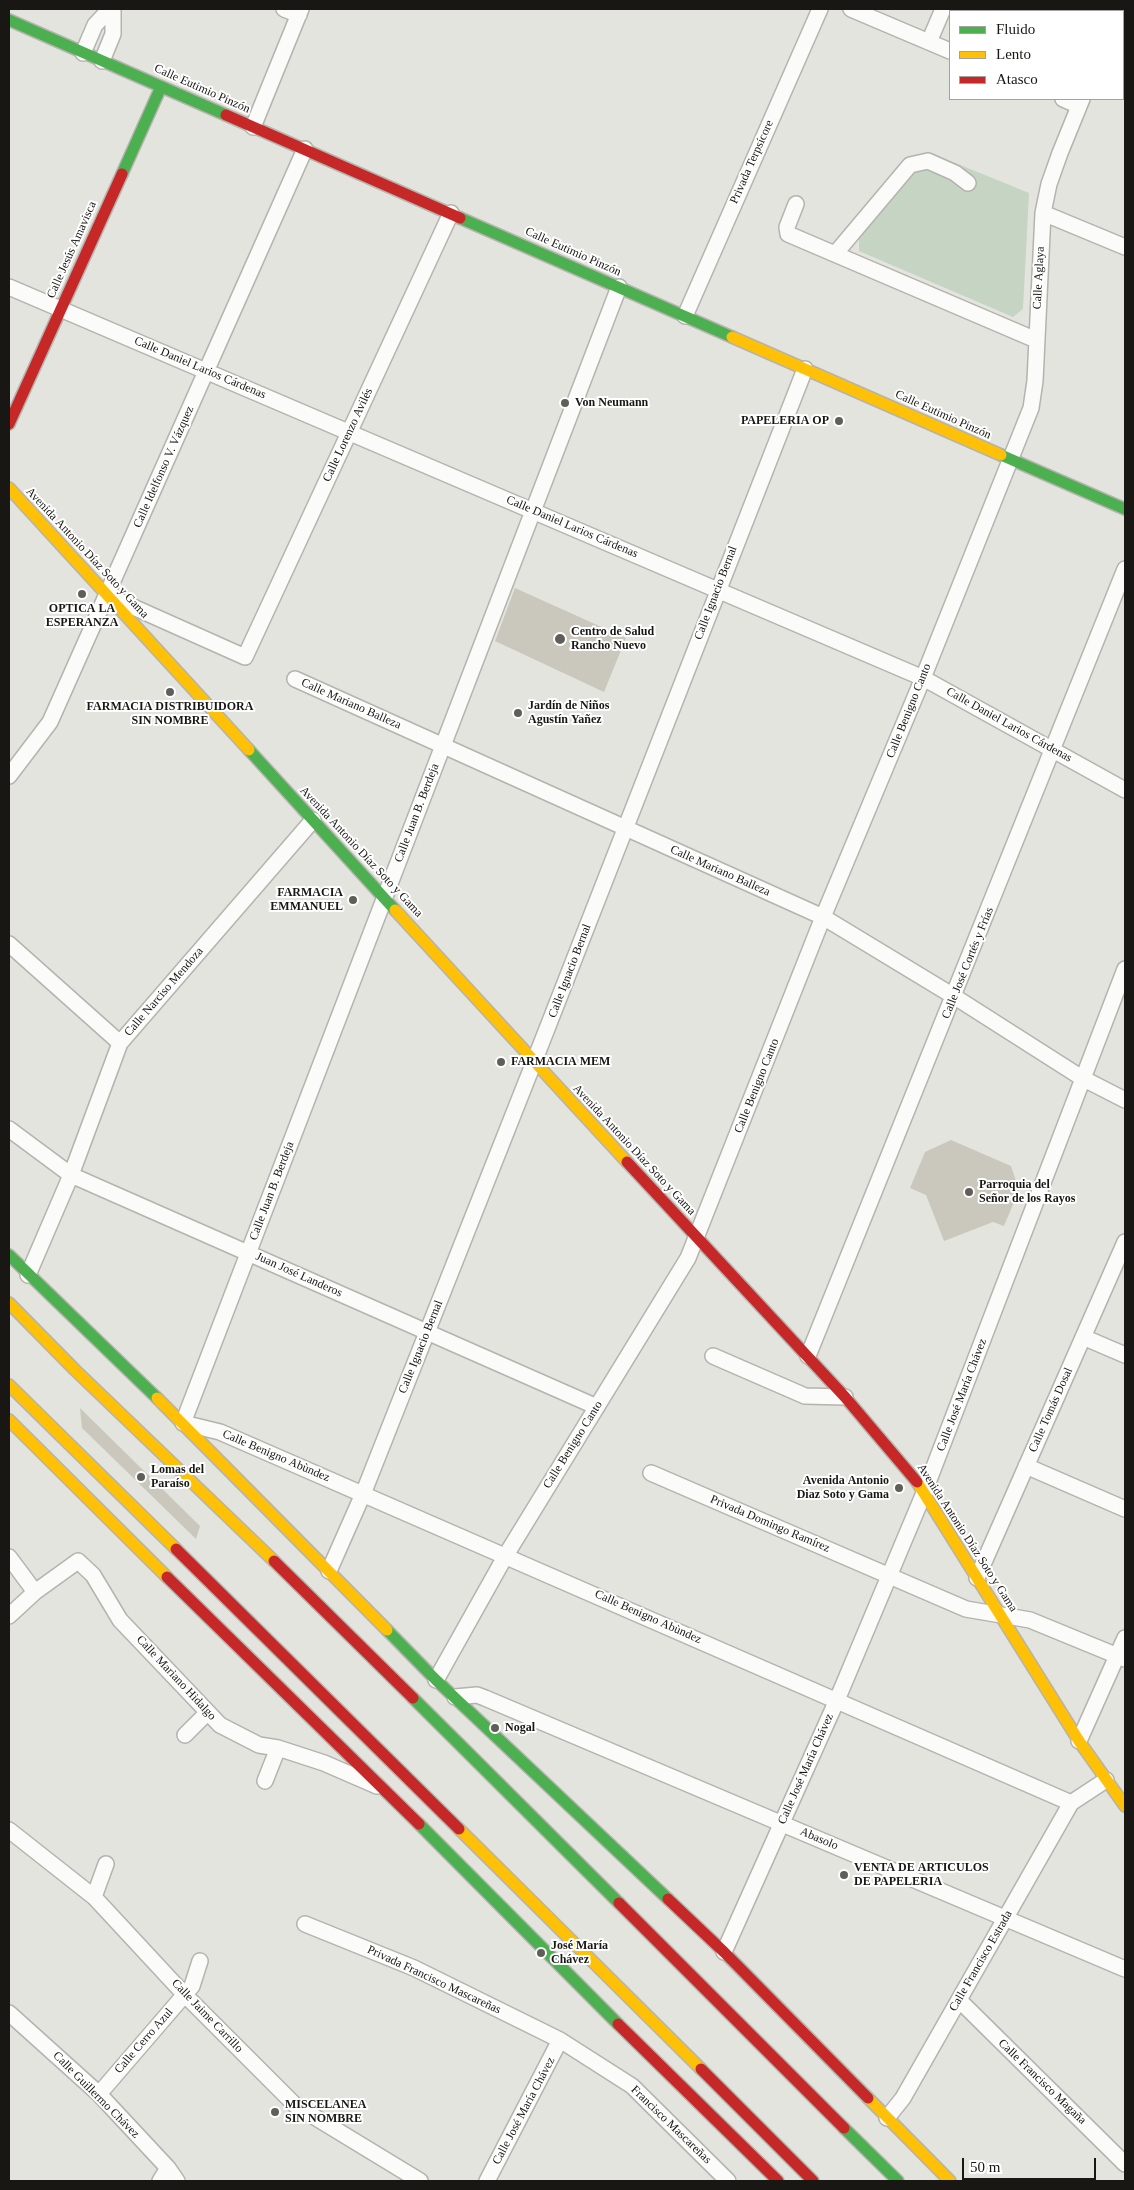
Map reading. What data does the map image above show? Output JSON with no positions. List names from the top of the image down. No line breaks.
{"streets":{"main road":["Calle Eutimio Pinzón","Calle Jesús Amavisca","Avenida Antonio Díaz Soto y Gama"],"street":["Privada Terpsícore","Calle Aglaya","Calle Daniel Larios Cárdenas","Calle Lorenzo Avilés","Calle Idelfonso V. Vázquez","Calle Ignacio Bernal","Calle Mariano Balleza","Calle Benigno Canto","Calle Juan B. Berdeja","Calle José Cortés y Frías","Calle Narciso Mendoza","Juan José Landeros","Calle José María Chávez","Calle Tomás Dosal","Calle Benigno Abùndez","Privada Domingo Ramírez","Calle Mariano Hidalgo","Abasolo","Calle Francisco Estrada","Privada Francisco Mascareñas","Calle Jaime Carrillo","Calle Cerro Azul","Calle Francisco Magaña","Calle Guillermo Chávez","Francisco Mascareñas"]},"crossings":[["Calle Eutimio Pinzón","Privada Terpsícore"],["Calle Eutimio Pinzón","Calle Jesús Amavisca"],["Calle Eutimio Pinzón","Calle Aglaya"],["Calle Eutimio Pinzón","Calle Lorenzo Avilés"],["Calle Eutimio Pinzón","Calle Idelfonso V. Vázquez"],["Calle Eutimio Pinzón","Calle Ignacio Bernal"],["Calle Eutimio Pinzón","Calle Benigno Canto"],["Calle Eutimio Pinzón","Calle Juan B. Berdeja"],["Calle Jesús Amavisca","Calle Daniel Larios Cárdenas"],["Calle Aglaya","Calle Benigno Canto"],["Calle Daniel Larios Cárdenas","Calle Lorenzo Avilés"],["Calle Daniel Larios Cárdenas","Calle Idelfonso V. Vázquez"],["Calle Daniel Larios Cárdenas","Calle Ignacio Bernal"],["Calle Daniel Larios Cárdenas","Calle Benigno Canto"],["Calle Daniel Larios Cárdenas","Calle Juan B. Berdeja"],["Calle Daniel Larios Cárdenas","Calle José Cortés y Frías"],["Calle Lorenzo Avilés","Calle Idelfonso V. Vázquez"],["Calle Lorenzo Avilés","Avenida Antonio Díaz Soto y Gama"],["Calle Idelfonso V. Vázquez","Avenida Antonio Díaz Soto y Gama"],["Avenida Antonio Díaz Soto y Gama","Calle Ignacio Bernal"],["Avenida Antonio Díaz Soto y Gama","Calle Benigno Canto"],["Avenida Antonio Díaz Soto y Gama","Calle Juan B. Berdeja"],["Avenida Antonio Díaz Soto y Gama","Calle José Cortés y Frías"],["Avenida Antonio Díaz Soto y Gama","Calle Narciso Mendoza"],["Avenida Antonio Díaz Soto y Gama","Calle José María Chávez"],["Avenida Antonio Díaz Soto y Gama","Calle Tomás Dosal"],["Avenida Antonio Díaz Soto y Gama","Privada Domingo Ramírez"],["Calle Ignacio Bernal","Calle Mariano Balleza"],["Calle Ignacio Bernal","Juan José Landeros"],["Calle Ignacio Bernal","Calle Benigno Abùndez"],["Calle Mariano Balleza","Calle Benigno Canto"],["Calle Mariano Balleza","Calle Juan B. Berdeja"],["Calle Mariano Balleza","Calle José Cortés y Frías"],["Calle Mariano Balleza","Calle José María Chávez"],["Calle Benigno Canto","Juan José Landeros"],["Calle Benigno Canto","Calle Benigno Abùndez"],["Calle Juan B. Berdeja","Juan José Landeros"],["Calle Juan B. Berdeja","Calle Benigno Abùndez"],["Calle Narciso Mendoza","Juan José Landeros"],["Calle José María Chávez","Calle Benigno Abùndez"],["Calle José María Chávez","Privada Domingo Ramírez"],["Calle José María Chávez","Abasolo"],["Calle José María Chávez","Privada Francisco Mascareñas"],["Calle José María Chávez","Francisco Mascareñas"],["Calle Benigno Abùndez","Calle Francisco Estrada"],["Abasolo","Calle Francisco Estrada"],["Calle Francisco Estrada","Calle Francisco Magaña"],["Privada Francisco Mascareñas","Francisco Mascareñas"],["Calle Jaime Carrillo","Calle Cerro Azul"],["Calle Cerro Azul","Calle Guillermo Chávez"]],"places":["Von Neumann","PAPELERIA OP","OPTICA LA ESPERANZA","Centro de Salud Rancho Nuevo","FARMACIA DISTRIBUIDORA SIN NOMBRE","Jardín de Niños Agustín Yañez","FARMACIA EMMANUEL","FARMACIA MEM","Parroquia del Señor de los Rayos","Lomas del Paraíso","Avenida Antonio Diaz Soto y Gama","Nogal","VENTA DE ARTICULOS DE PAPELERIA","José María Chávez","MISCELANEA SIN NOMBRE"],"legend":["Fluido","Lento","Atasco"],"scale_bar":"50 m"}
